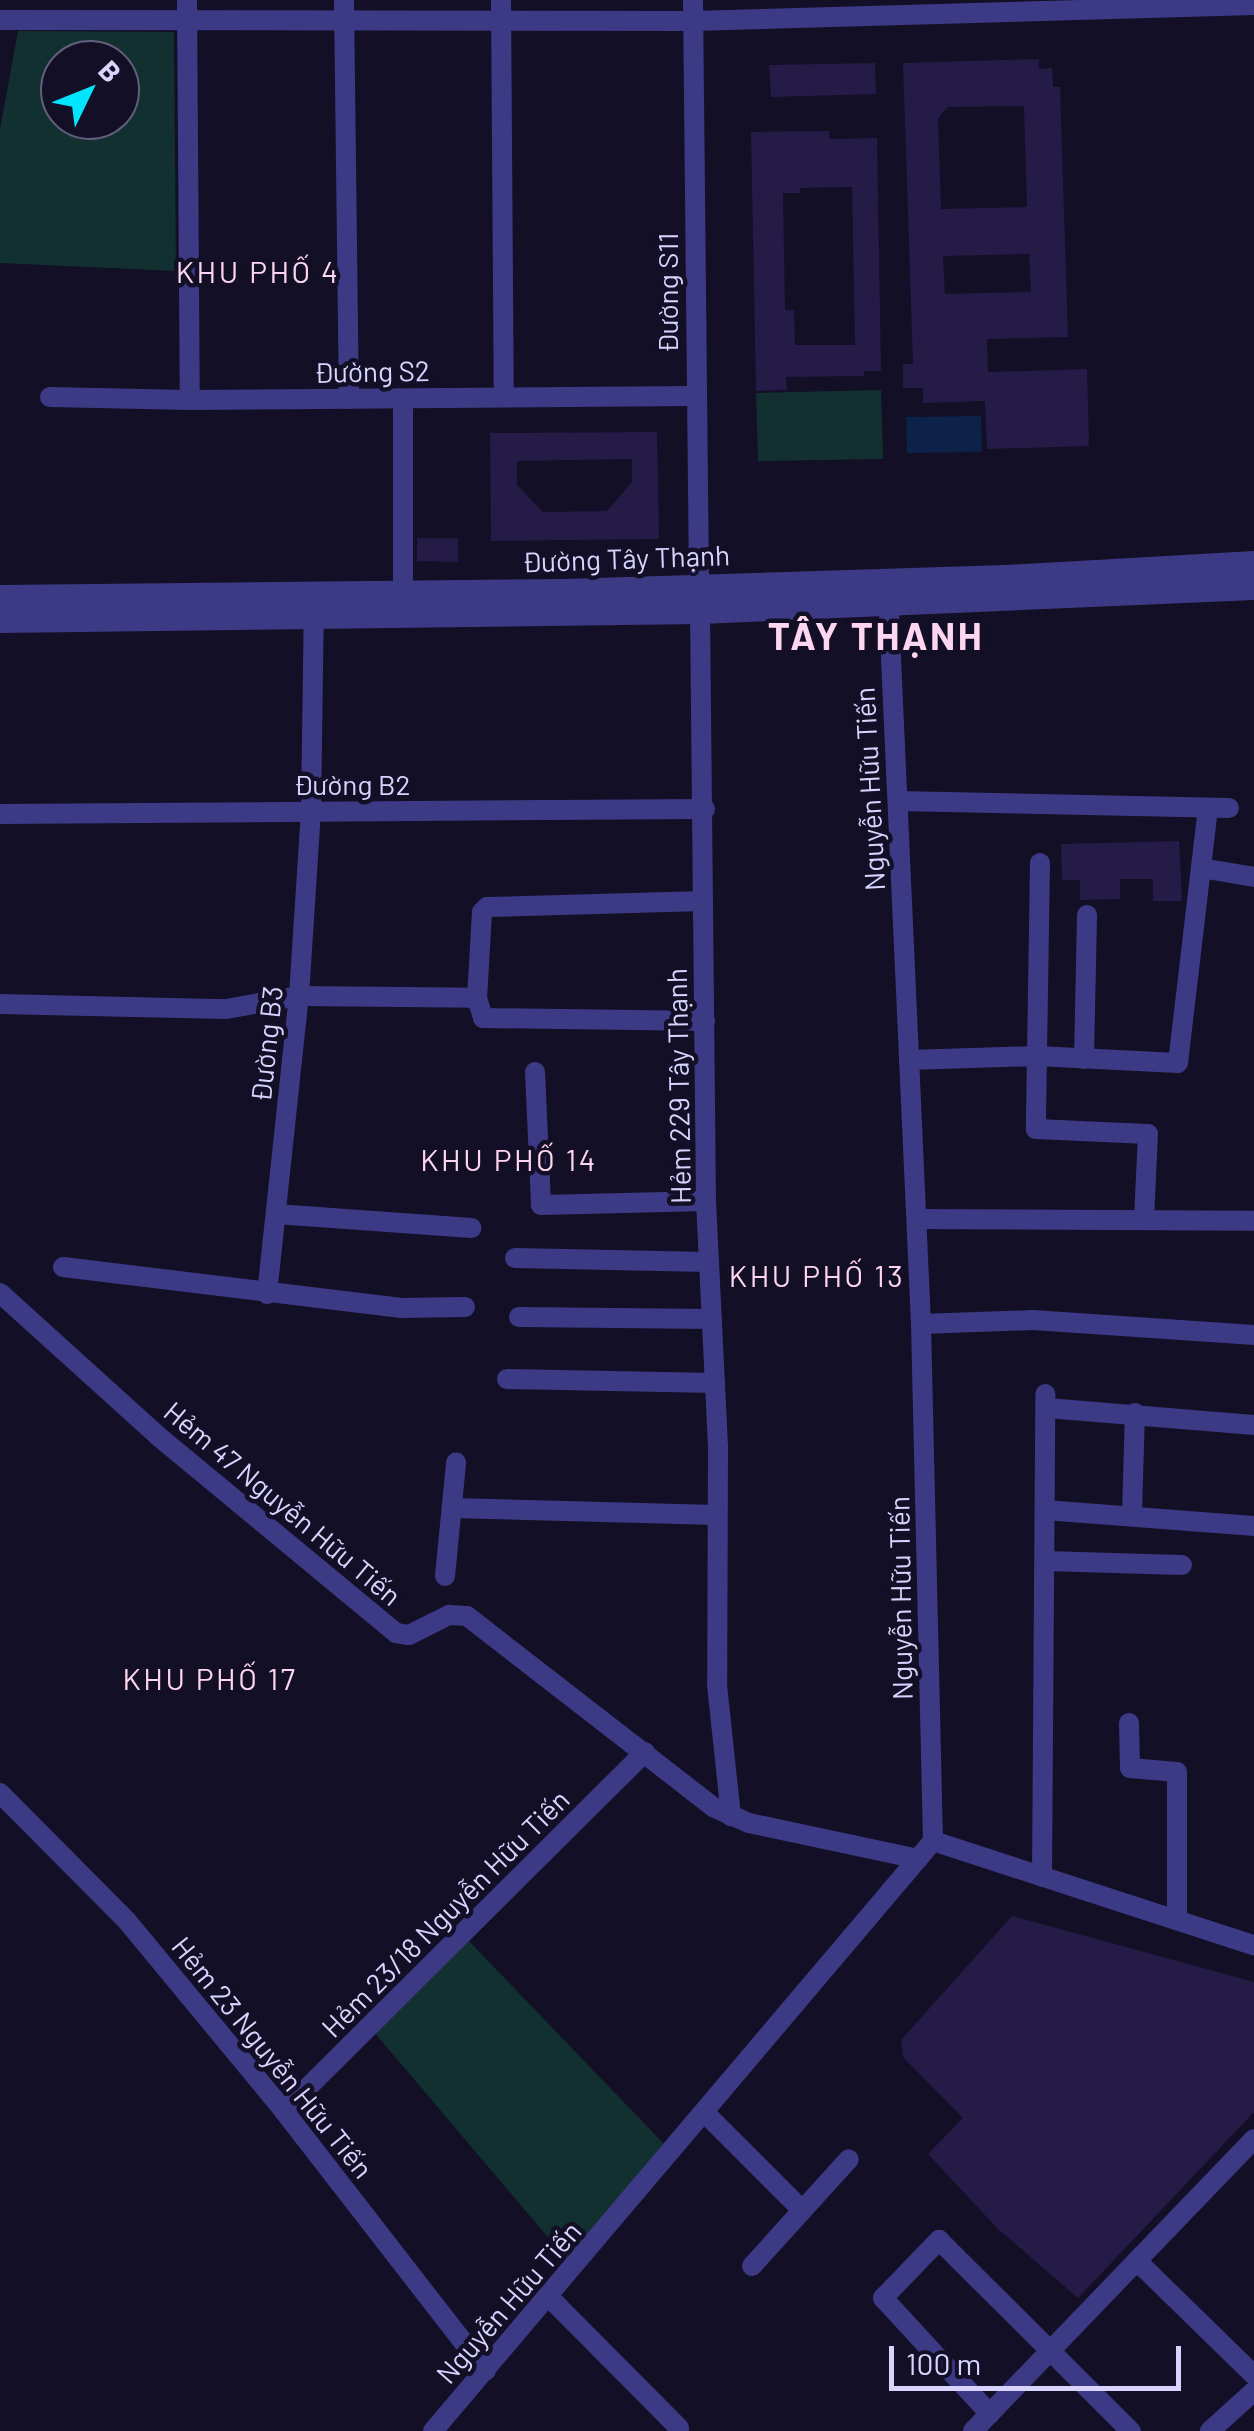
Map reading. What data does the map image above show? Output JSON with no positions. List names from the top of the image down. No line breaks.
{"streets":{"street":["Đường S11","Đường S2","Đường Tây Thạnh","Đường B2","Nguyễn Hữu Tiến","Đường B3","Hẻm 229 Tây Thạnh","Hẻm 47 Nguyễn Hữu Tiến","Hẻm 23/18 Nguyễn Hữu Tiến","Hẻm 23 Nguyễn Hữu Tiến"]},"crossings":[["Đường S11","Đường S2"],["Đường S11","Đường Tây Thạnh"],["Đường S11","Hẻm 229 Tây Thạnh"],["Đường Tây Thạnh","Nguyễn Hữu Tiến"],["Đường Tây Thạnh","Đường B3"],["Đường Tây Thạnh","Hẻm 229 Tây Thạnh"],["Đường B2","Đường B3"],["Đường B2","Hẻm 229 Tây Thạnh"],["Nguyễn Hữu Tiến","Hẻm 47 Nguyễn Hữu Tiến"],["Nguyễn Hữu Tiến","Hẻm 23 Nguyễn Hữu Tiến"],["Hẻm 229 Tây Thạnh","Hẻm 47 Nguyễn Hữu Tiến"],["Hẻm 47 Nguyễn Hữu Tiến","Hẻm 23/18 Nguyễn Hữu Tiến"],["Hẻm 23/18 Nguyễn Hữu Tiến","Hẻm 23 Nguyễn Hữu Tiến"]],"districts":["KHU PHỐ 4","TÂY THẠNH","KHU PHỐ 14","KHU PHỐ 13","KHU PHỐ 17"],"scale_bar":"100 m","north":"top right"}
